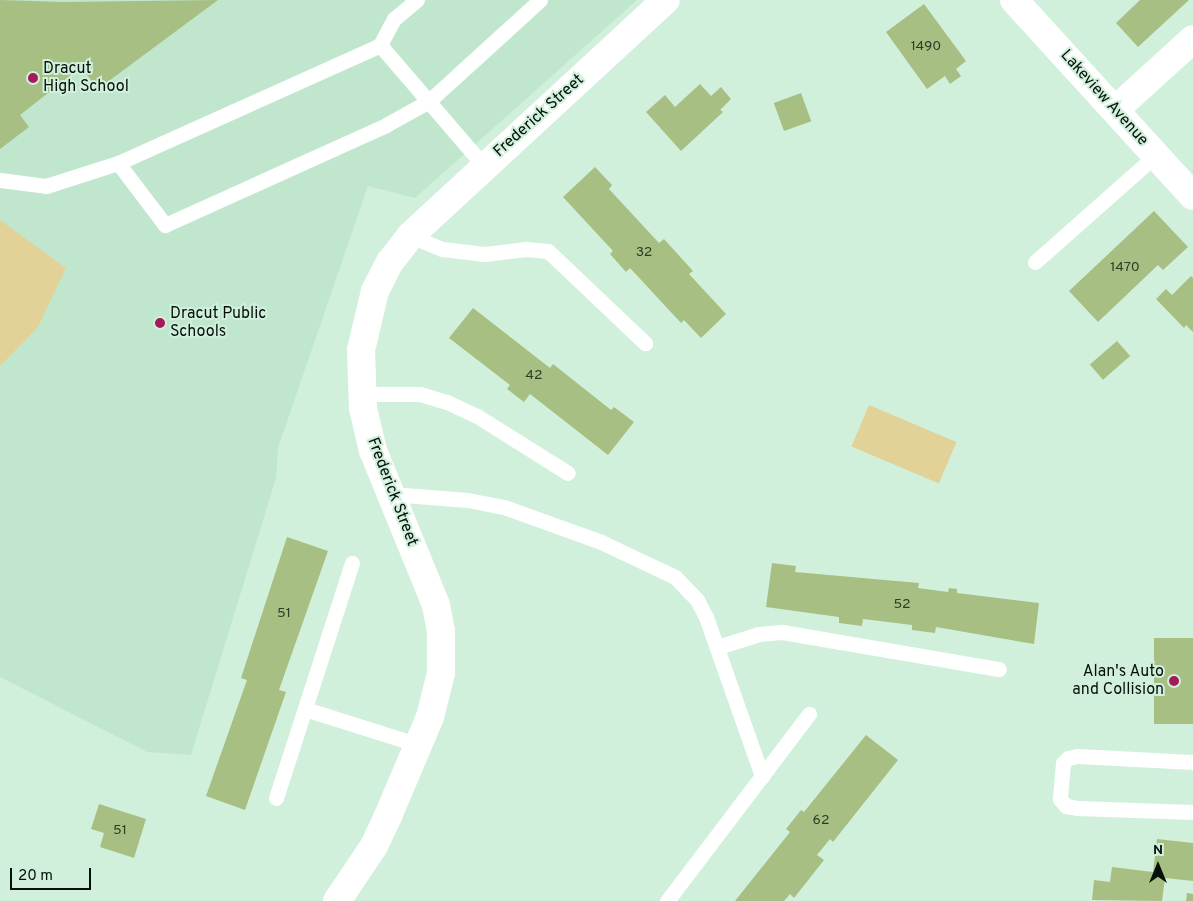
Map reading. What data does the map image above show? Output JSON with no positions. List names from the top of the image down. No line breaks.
{"streets":{"street":["Lakeview Avenue","Frederick Street"]},"places":["Dracut High School","Dracut Public Schools","Alan's Auto and Collision"],"house_numbers":["1490","32","1470","42","52","51","62","51"],"scale_bar":"20 m","north":"top"}
